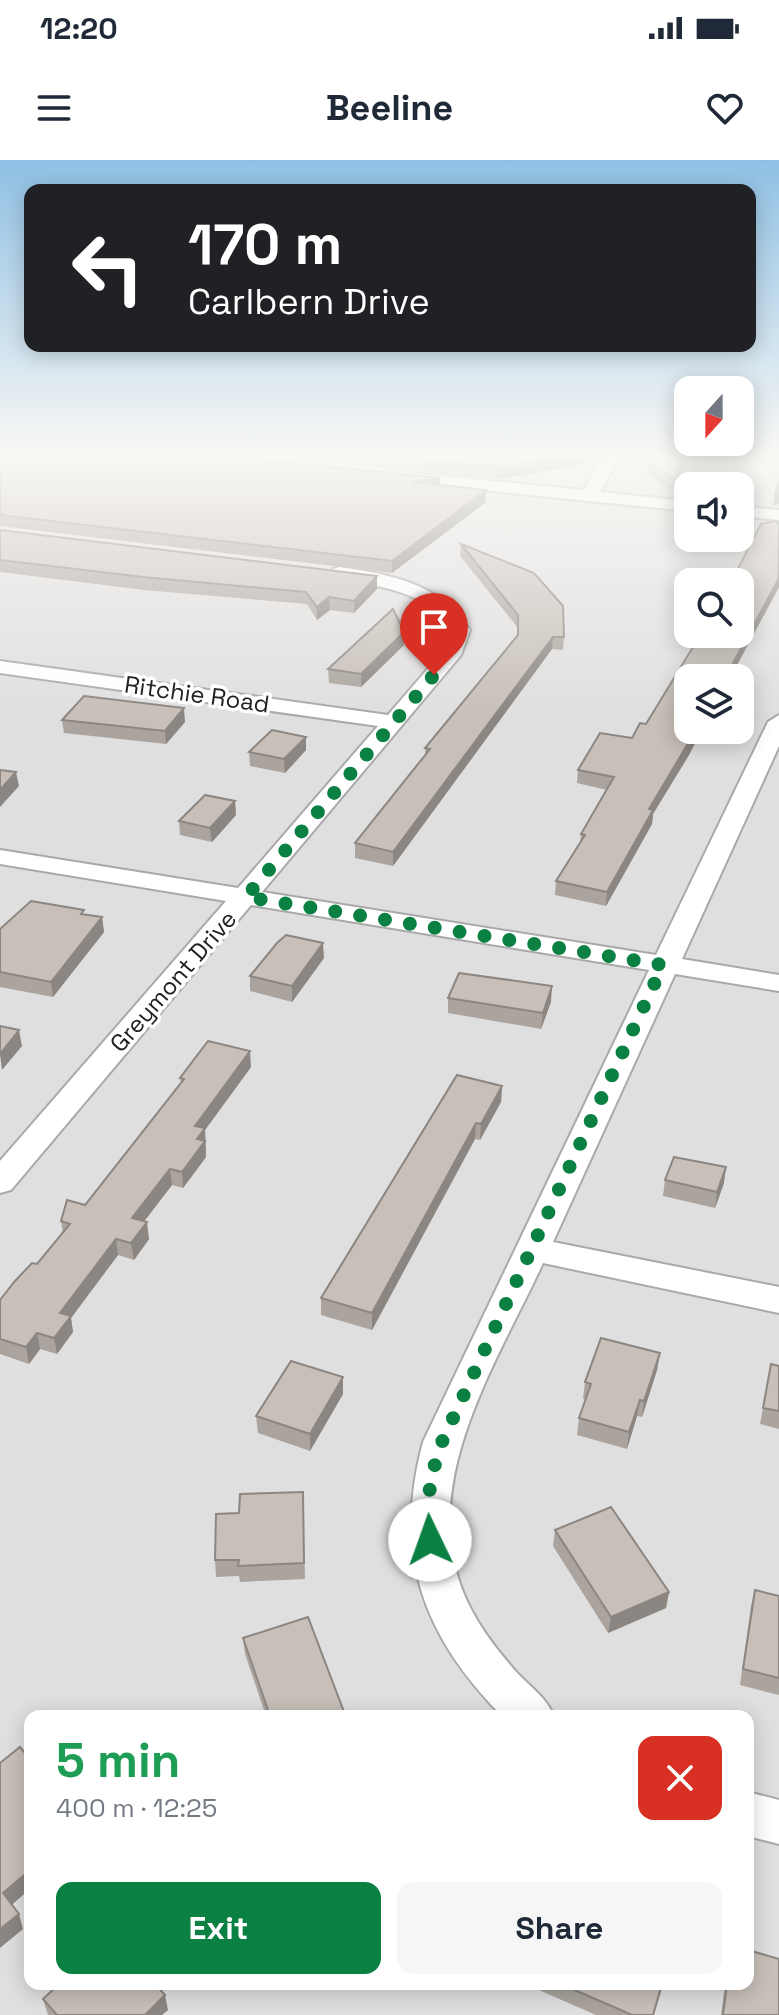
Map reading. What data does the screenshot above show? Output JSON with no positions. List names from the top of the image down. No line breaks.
{"streets":{"street":["Ritchie Road","Greymont Drive"]},"crossings":[["Ritchie Road","Greymont Drive"]],"north":"bottom","page":{"status":"12:20","header":"Beeline","turn":["170 m","Carlbern Drive"],"heading":["5 min","400 m · 12:25"],"buttons":["Exit","Share"]}}
